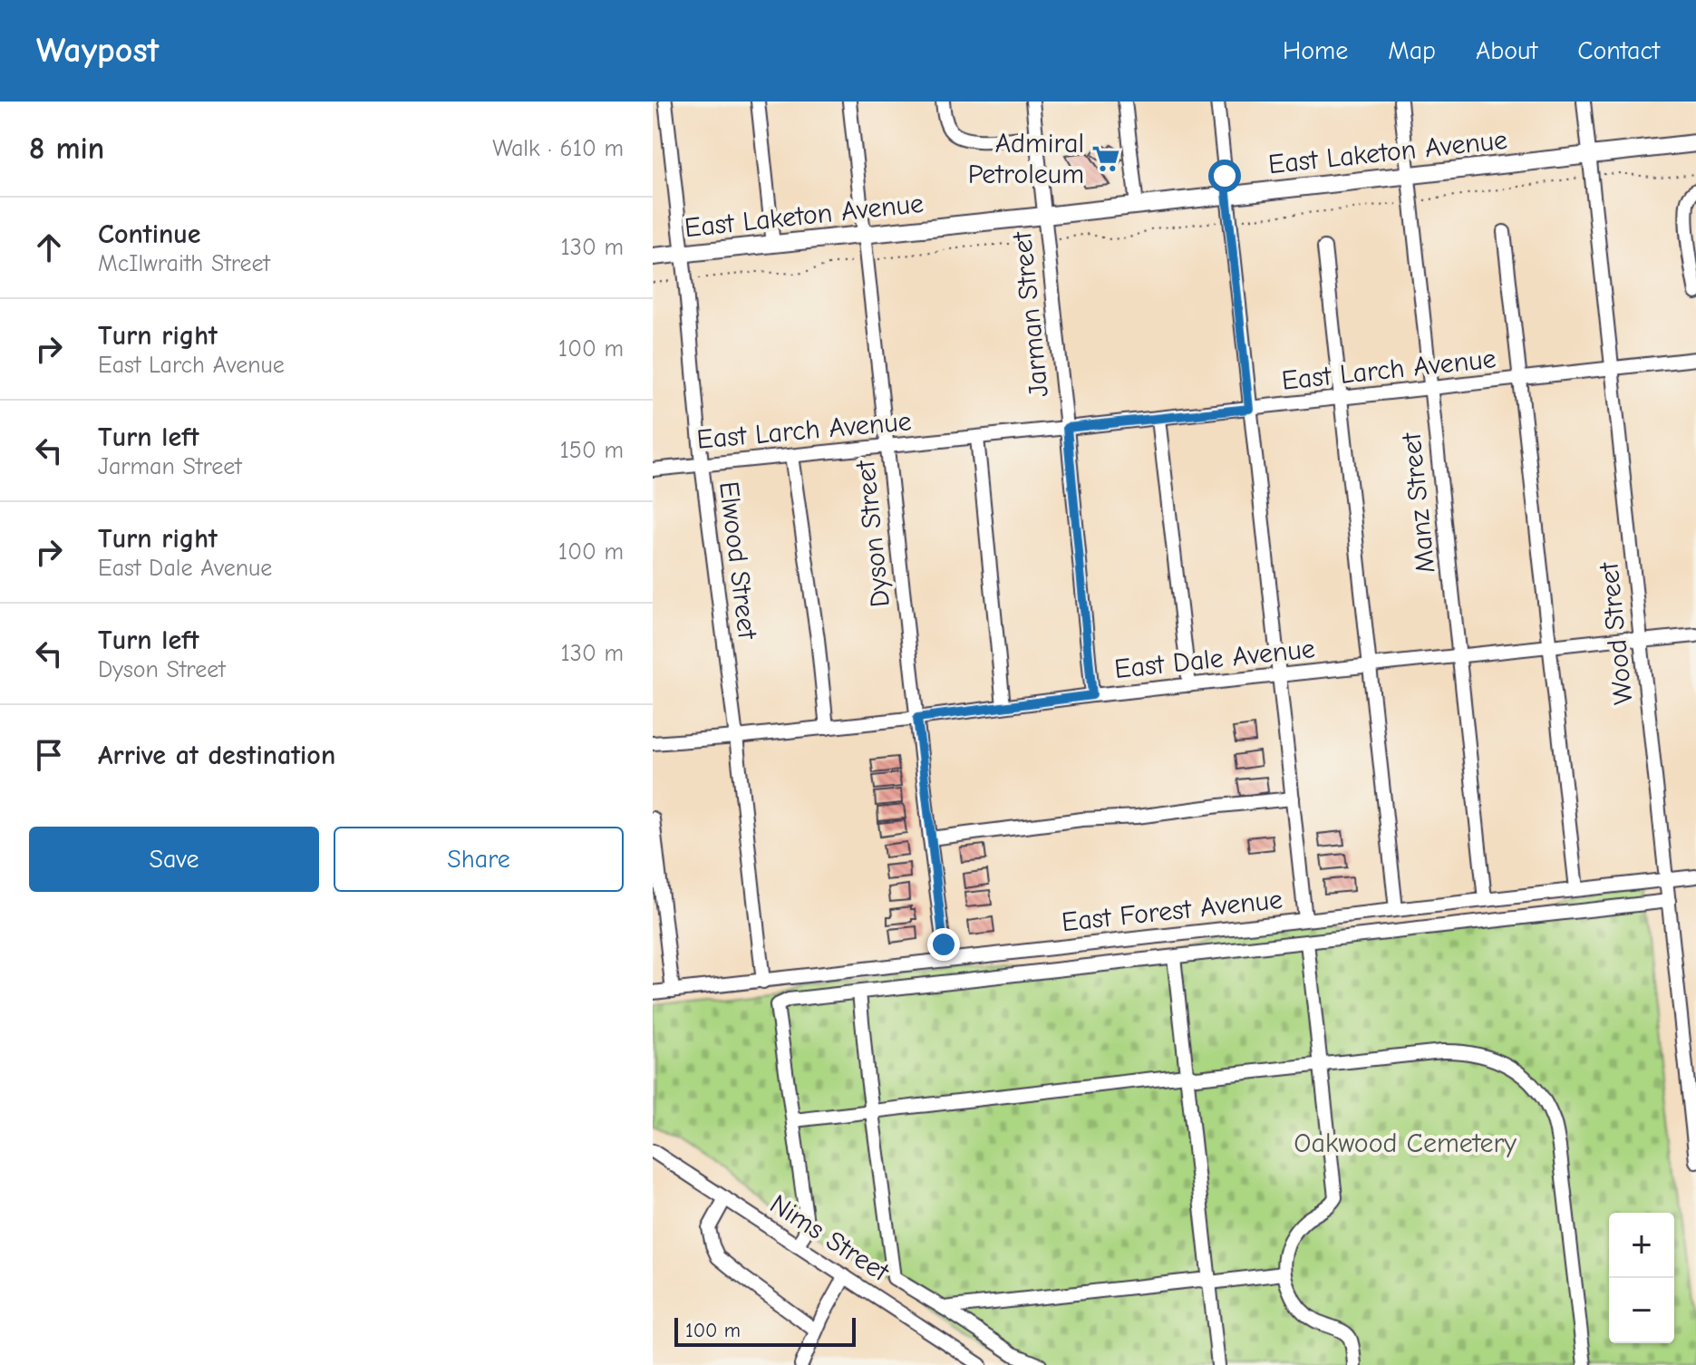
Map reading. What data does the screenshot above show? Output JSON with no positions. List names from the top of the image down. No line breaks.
{"streets":{"main road":["East Laketon Avenue"],"street":["Jarman Street","East Larch Avenue","Manz Street","Dyson Street","Elwood Street","Wood Street","East Dale Avenue","East Forest Avenue","Nims Street"]},"crossings":[["East Laketon Avenue","Jarman Street"],["East Laketon Avenue","Manz Street"],["East Laketon Avenue","Dyson Street"],["East Laketon Avenue","Elwood Street"],["East Laketon Avenue","Wood Street"],["Jarman Street","East Larch Avenue"],["Jarman Street","East Dale Avenue"],["East Larch Avenue","Manz Street"],["East Larch Avenue","Dyson Street"],["East Larch Avenue","Elwood Street"],["East Larch Avenue","Wood Street"],["Manz Street","East Dale Avenue"],["Manz Street","East Forest Avenue"],["Dyson Street","East Dale Avenue"],["Dyson Street","East Forest Avenue"],["Elwood Street","East Dale Avenue"],["Elwood Street","East Forest Avenue"],["Wood Street","East Dale Avenue"],["Wood Street","East Forest Avenue"]],"parks":["Oakwood Cemetery"],"places":{"supermarket":["Admiral Petroleum"]},"scale_bar":"100 m","page":{"header":"Waypost","nav":["Home","Map","About","Contact"],"heading":["8 min","Walk · 610 m"],"list":[["Continue","McIlwraith Street","130 m"],["Turn right","East Larch Avenue","100 m"],["Turn left","Jarman Street","150 m"],["Turn right","East Dale Avenue","100 m"],["Turn left","Dyson Street","130 m"],"Arrive at destination"],"buttons":["Save","Share"],"map_buttons":["+","−"],"scale":"100 m"}}
